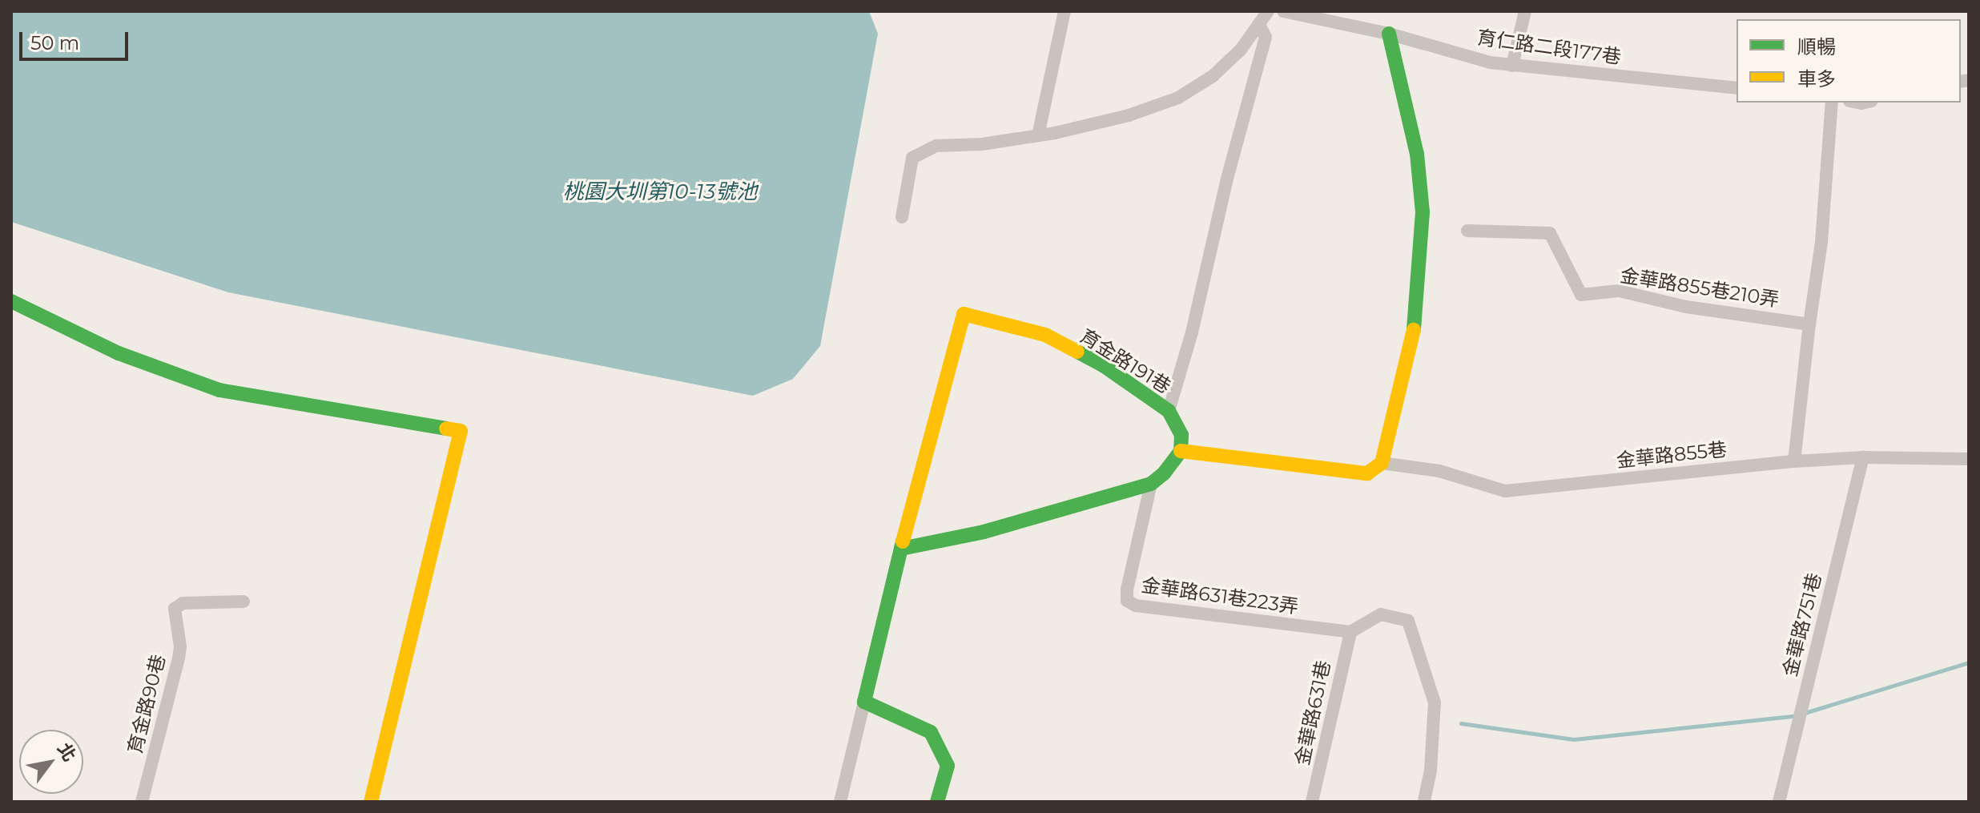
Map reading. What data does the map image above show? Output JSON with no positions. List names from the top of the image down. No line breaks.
{"streets":{"street":["育仁路二段177巷","金華路855巷210弄","育金路191巷","金華路855巷","金華路631巷223弄","金華路751巷","育金路90巷","金華路631巷"]},"crossings":[["金華路855巷","金華路751巷"],["金華路631巷223弄","金華路631巷"]],"water":["桃園大圳第10-13號池"],"legend":["順暢","車多"],"scale_bar":"50 m","north":"top right"}
